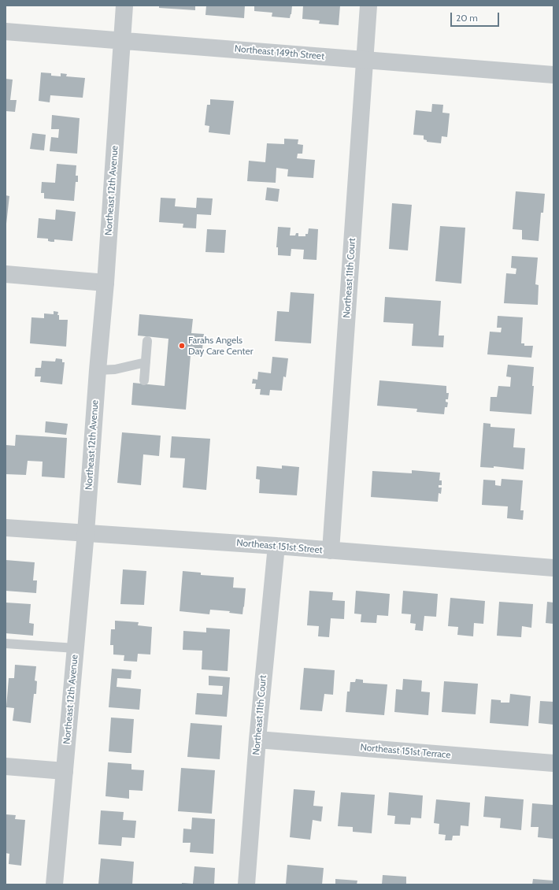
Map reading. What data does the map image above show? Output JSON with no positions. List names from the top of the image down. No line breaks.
{"streets":{"street":["Northeast 149th Street","Northeast 12th Avenue","Northeast 11th Court","Northeast 151st Street","Northeast 151st Terrace"]},"crossings":[["Northeast 149th Street","Northeast 12th Avenue"],["Northeast 149th Street","Northeast 11th Court"],["Northeast 12th Avenue","Northeast 151st Street"],["Northeast 11th Court","Northeast 151st Street"],["Northeast 11th Court","Northeast 151st Terrace"]],"places":["Farahs Angels Day Care Center"],"scale_bar":"20 m"}
